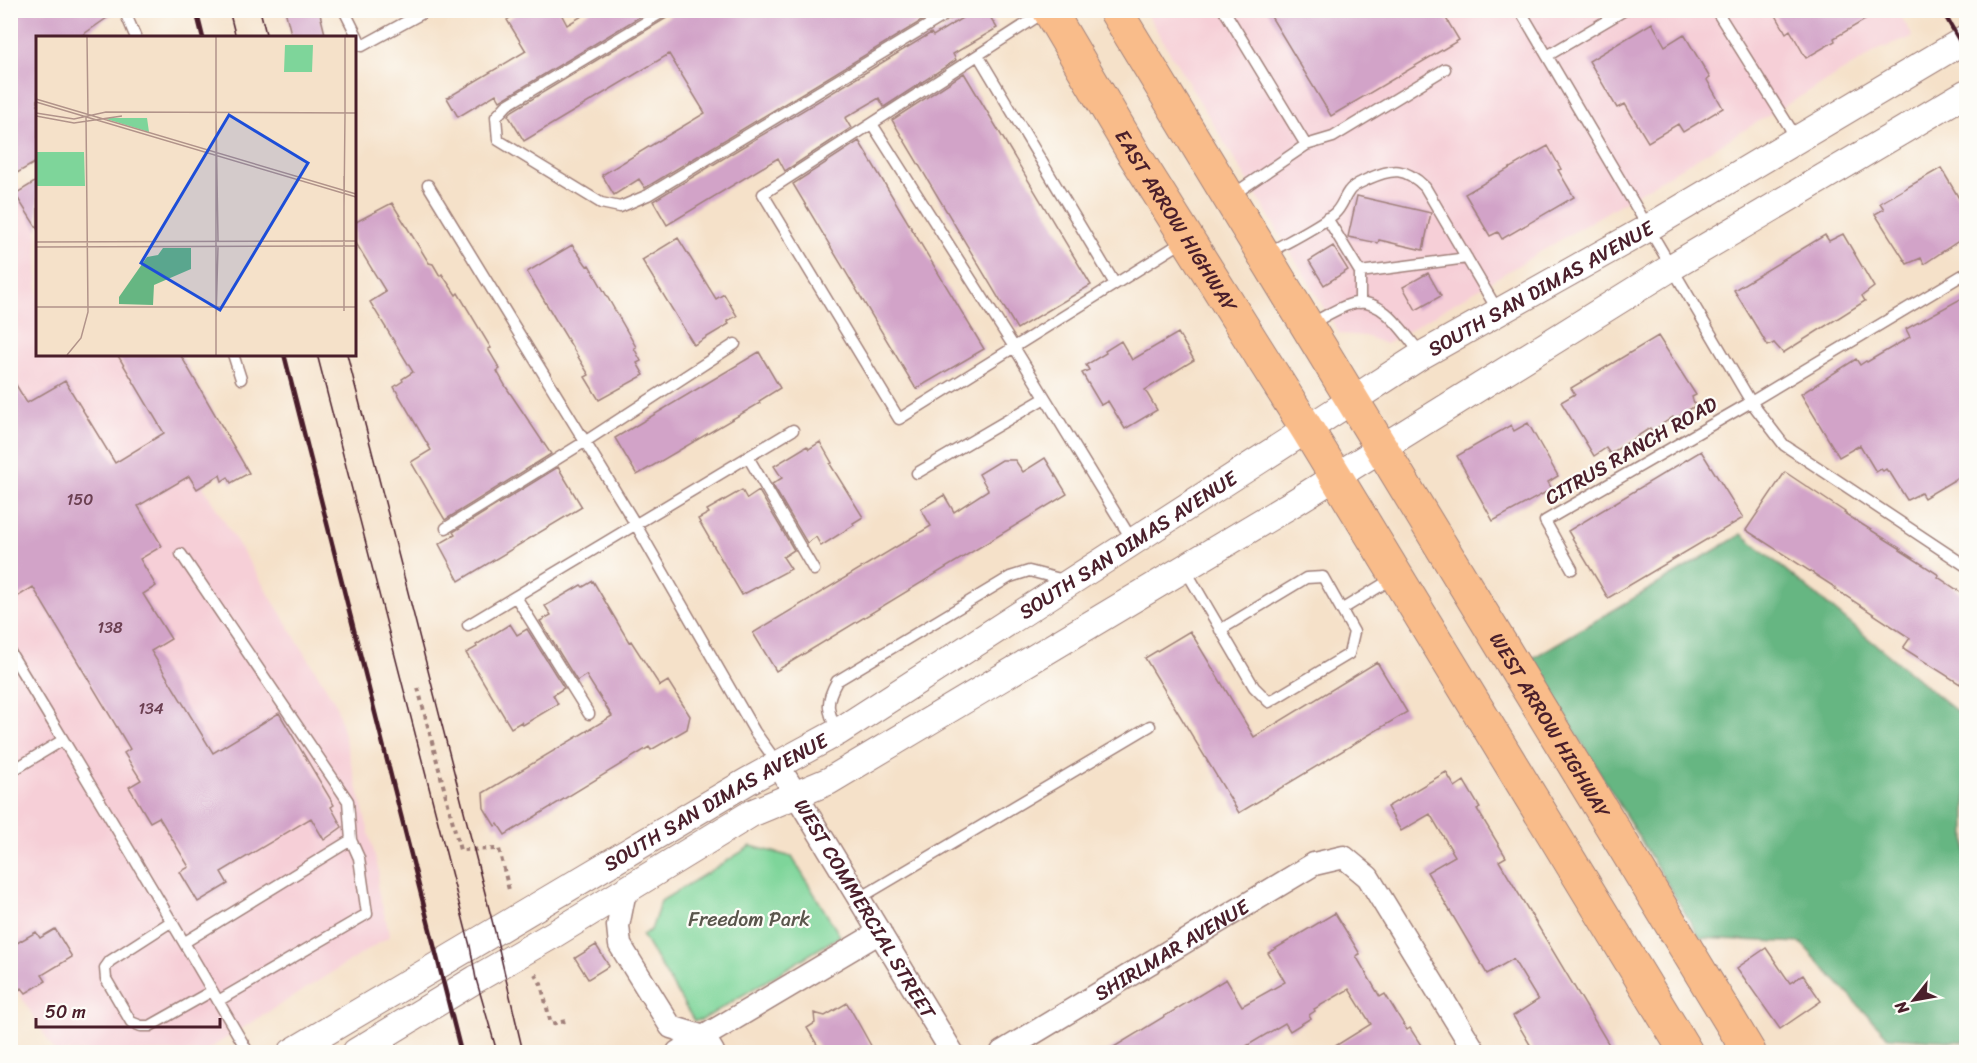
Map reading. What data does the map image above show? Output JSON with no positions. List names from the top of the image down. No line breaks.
{"streets":{"main road":["EAST ARROW HIGHWAY","WEST ARROW HIGHWAY"],"street":["SOUTH SAN DIMAS AVENUE","WEST COMMERCIAL STREET","SHIRLMAR AVENUE"],"lane":["CITRUS RANCH ROAD"]},"crossings":[["EAST ARROW HIGHWAY","SOUTH SAN DIMAS AVENUE"],["SOUTH SAN DIMAS AVENUE","WEST ARROW HIGHWAY"],["SOUTH SAN DIMAS AVENUE","WEST COMMERCIAL STREET"]],"parks":["Freedom Park"],"house_numbers":["150","138","134"],"scale_bar":"50 m","north":"bottom left"}
